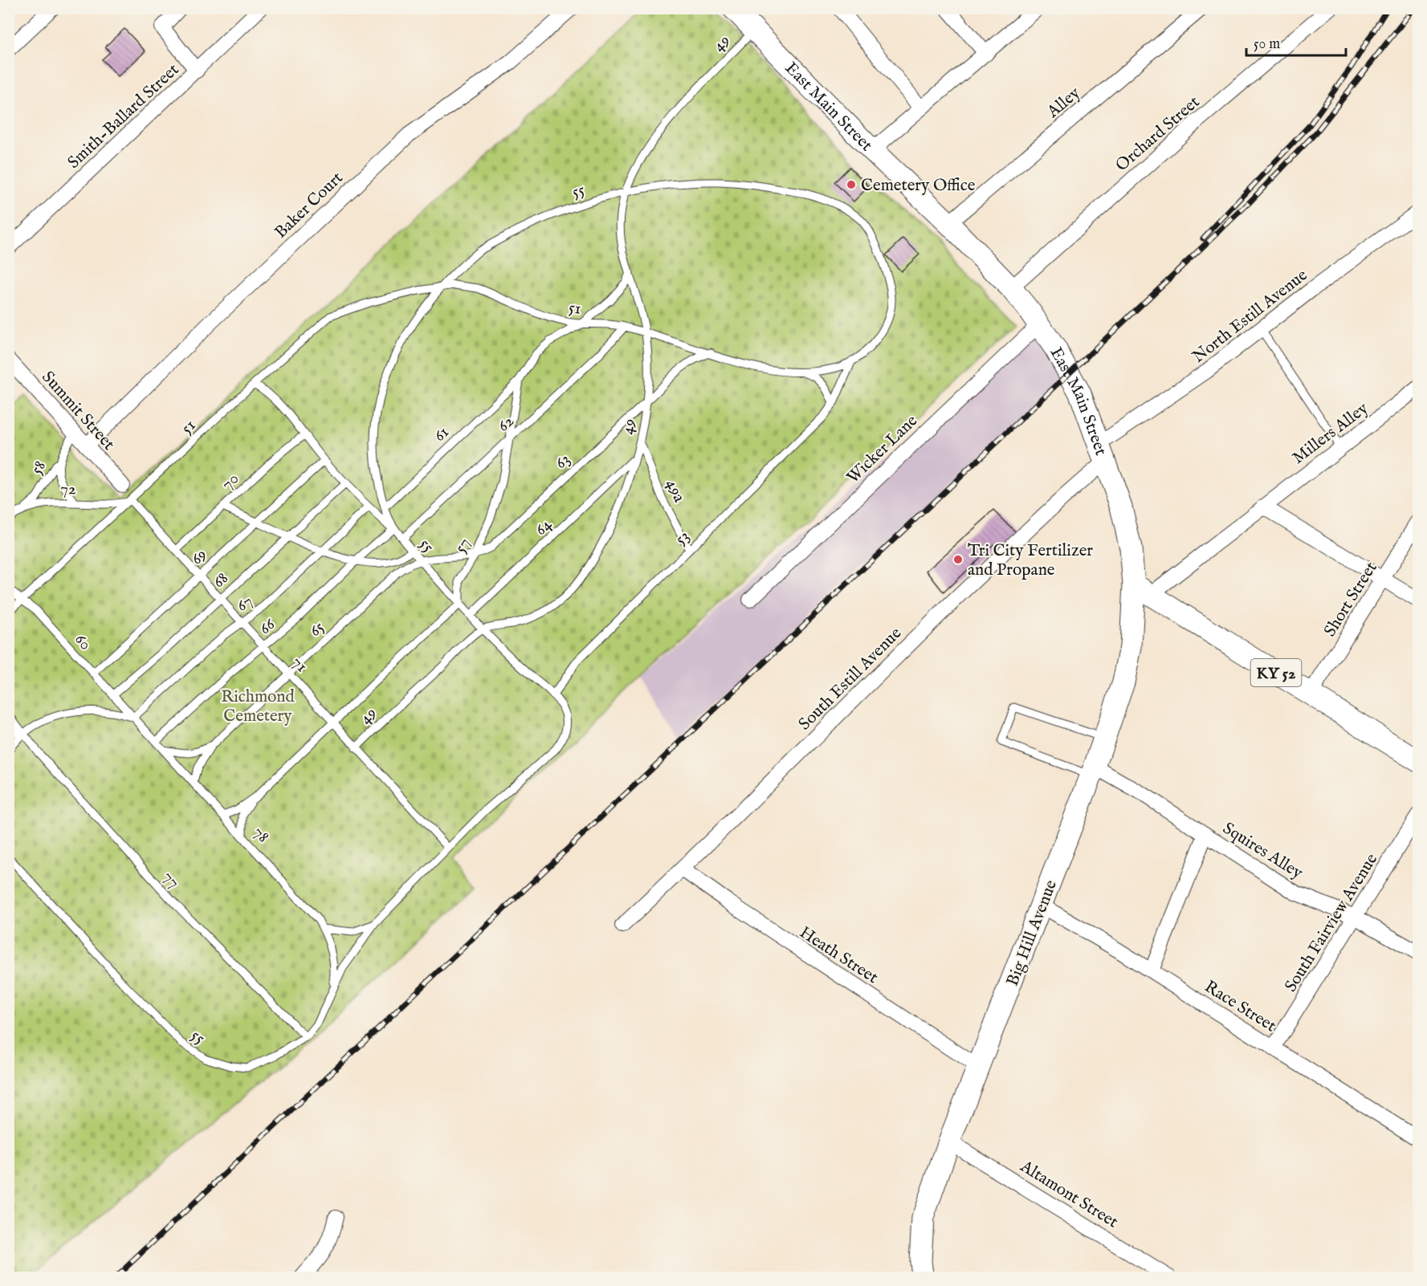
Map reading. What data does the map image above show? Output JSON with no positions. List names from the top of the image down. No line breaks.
{"streets":{"main road":["East Main Street","KY 52","Big Hill Avenue"],"street":["Alley","Smith-Ballard Street","Orchard Street","Baker Court","North Estill Avenue","Summit Street","Millers Alley","Wicker Lane","Short Street","South Estill Avenue","Squires Alley","South Fairview Avenue","Heath Street","Race Street","Altamont Street"],"lane":["49","55","51","62","61","63","58","70","72","49a","64","53","57","69","68","67","66","65","60","71","78","77"]},"crossings":[["49","East Main Street"],["49","55"],["49","51"],["49","63"],["49","49a"],["49","64"],["49","57"],["49","71"],["Alley","East Main Street"],["East Main Street","Orchard Street"],["East Main Street","North Estill Avenue"],["East Main Street","Millers Alley"],["East Main Street","Wicker Lane"],["East Main Street","KY 52"],["East Main Street","South Estill Avenue"],["East Main Street","Big Hill Avenue"],["55","51"],["55","62"],["55","61"],["55","63"],["55","64"],["55","53"],["55","57"],["55","65"],["55","71"],["55","78"],["55","77"],["Baker Court","Summit Street"],["51","62"],["51","63"],["51","72"],["51","53"],["51","57"],["51","60"],["51","71"],["North Estill Avenue","South Estill Avenue"],["Summit Street","58"],["62","57"],["Millers Alley","KY 52"],["Millers Alley","Big Hill Avenue"],["61","57"],["63","57"],["63","65"],["58","72"],["70","71"],["72","71"],["49a","53"],["69","60"],["69","71"],["68","60"],["68","71"],["Short Street","KY 52"],["67","60"],["67","71"],["67","78"],["66","71"],["66","78"],["65","71"],["65","78"],["60","78"],["KY 52","Big Hill Avenue"],["South Estill Avenue","Heath Street"],["Squires Alley","South Fairview Avenue"],["Squires Alley","Big Hill Avenue"],["South Fairview Avenue","Race Street"],["Big Hill Avenue","Heath Street"],["Big Hill Avenue","Race Street"],["Big Hill Avenue","Altamont Street"]],"parks":["Richmond Cemetery"],"places":["Cemetery Office","Tri City Fertilizer and Propane"],"scale_bar":"50 m"}
